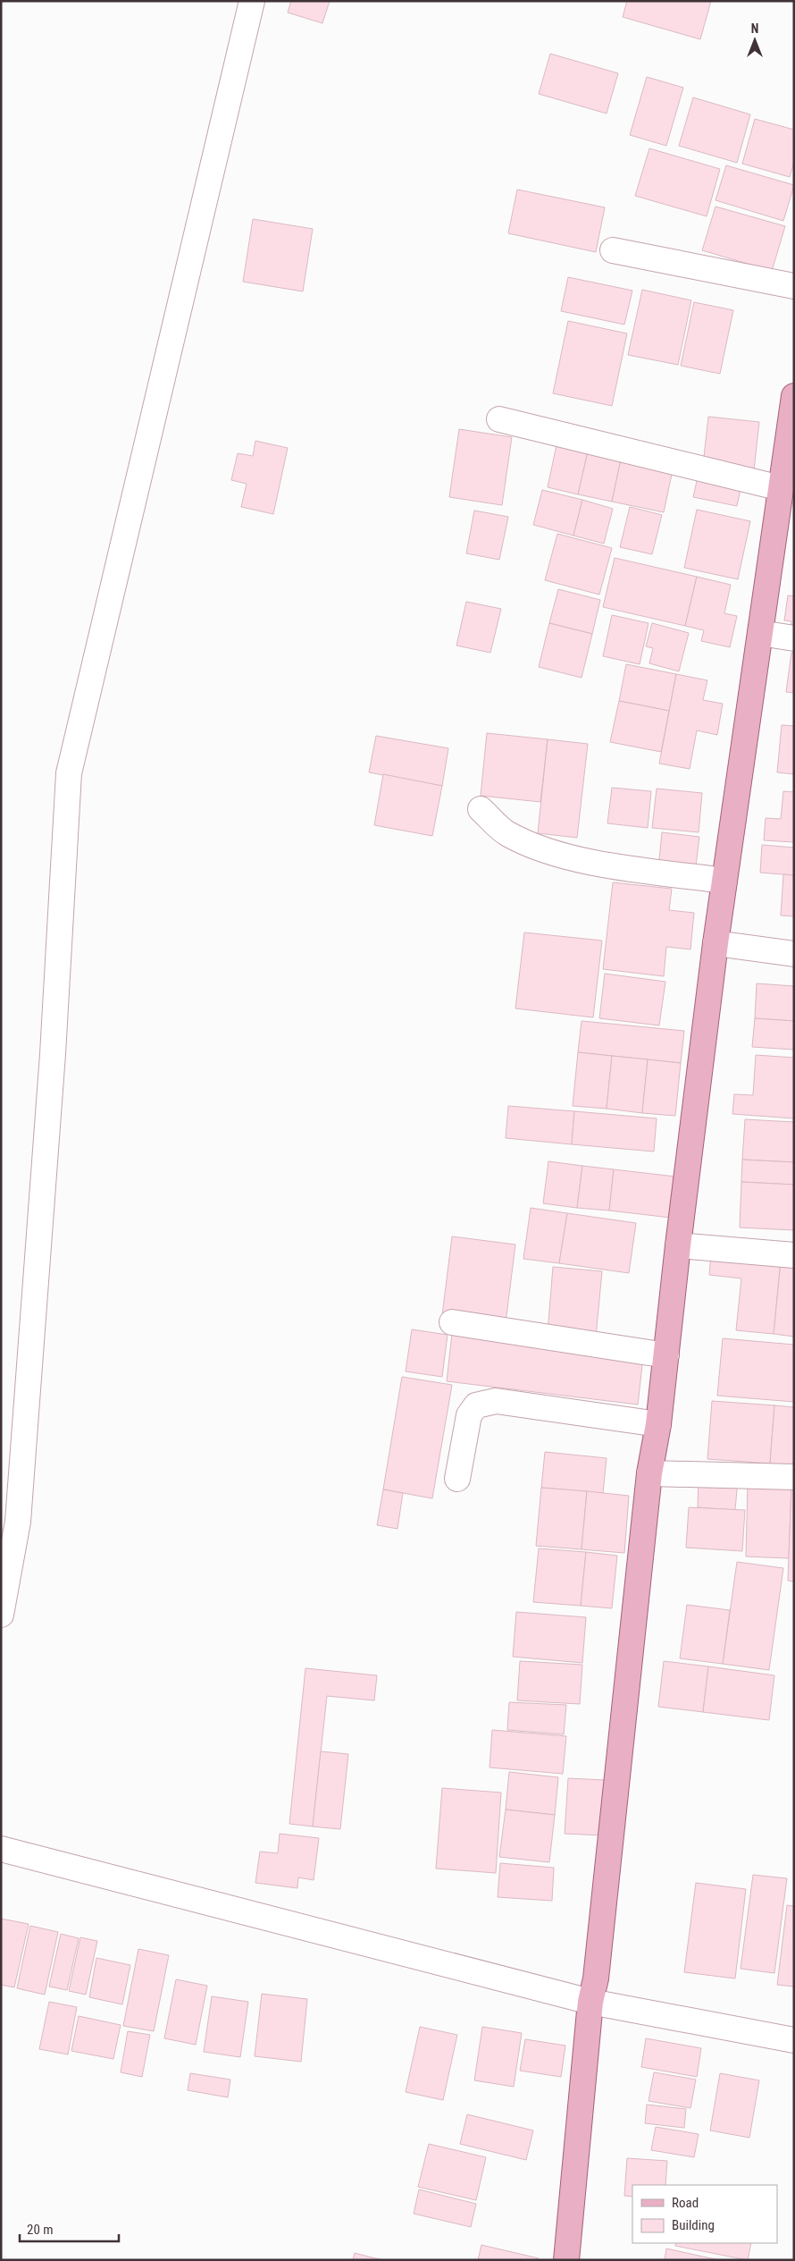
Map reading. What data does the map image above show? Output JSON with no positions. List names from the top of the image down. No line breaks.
{"legend":["Road","Building"],"scale_bar":"20 m","north":"top"}
